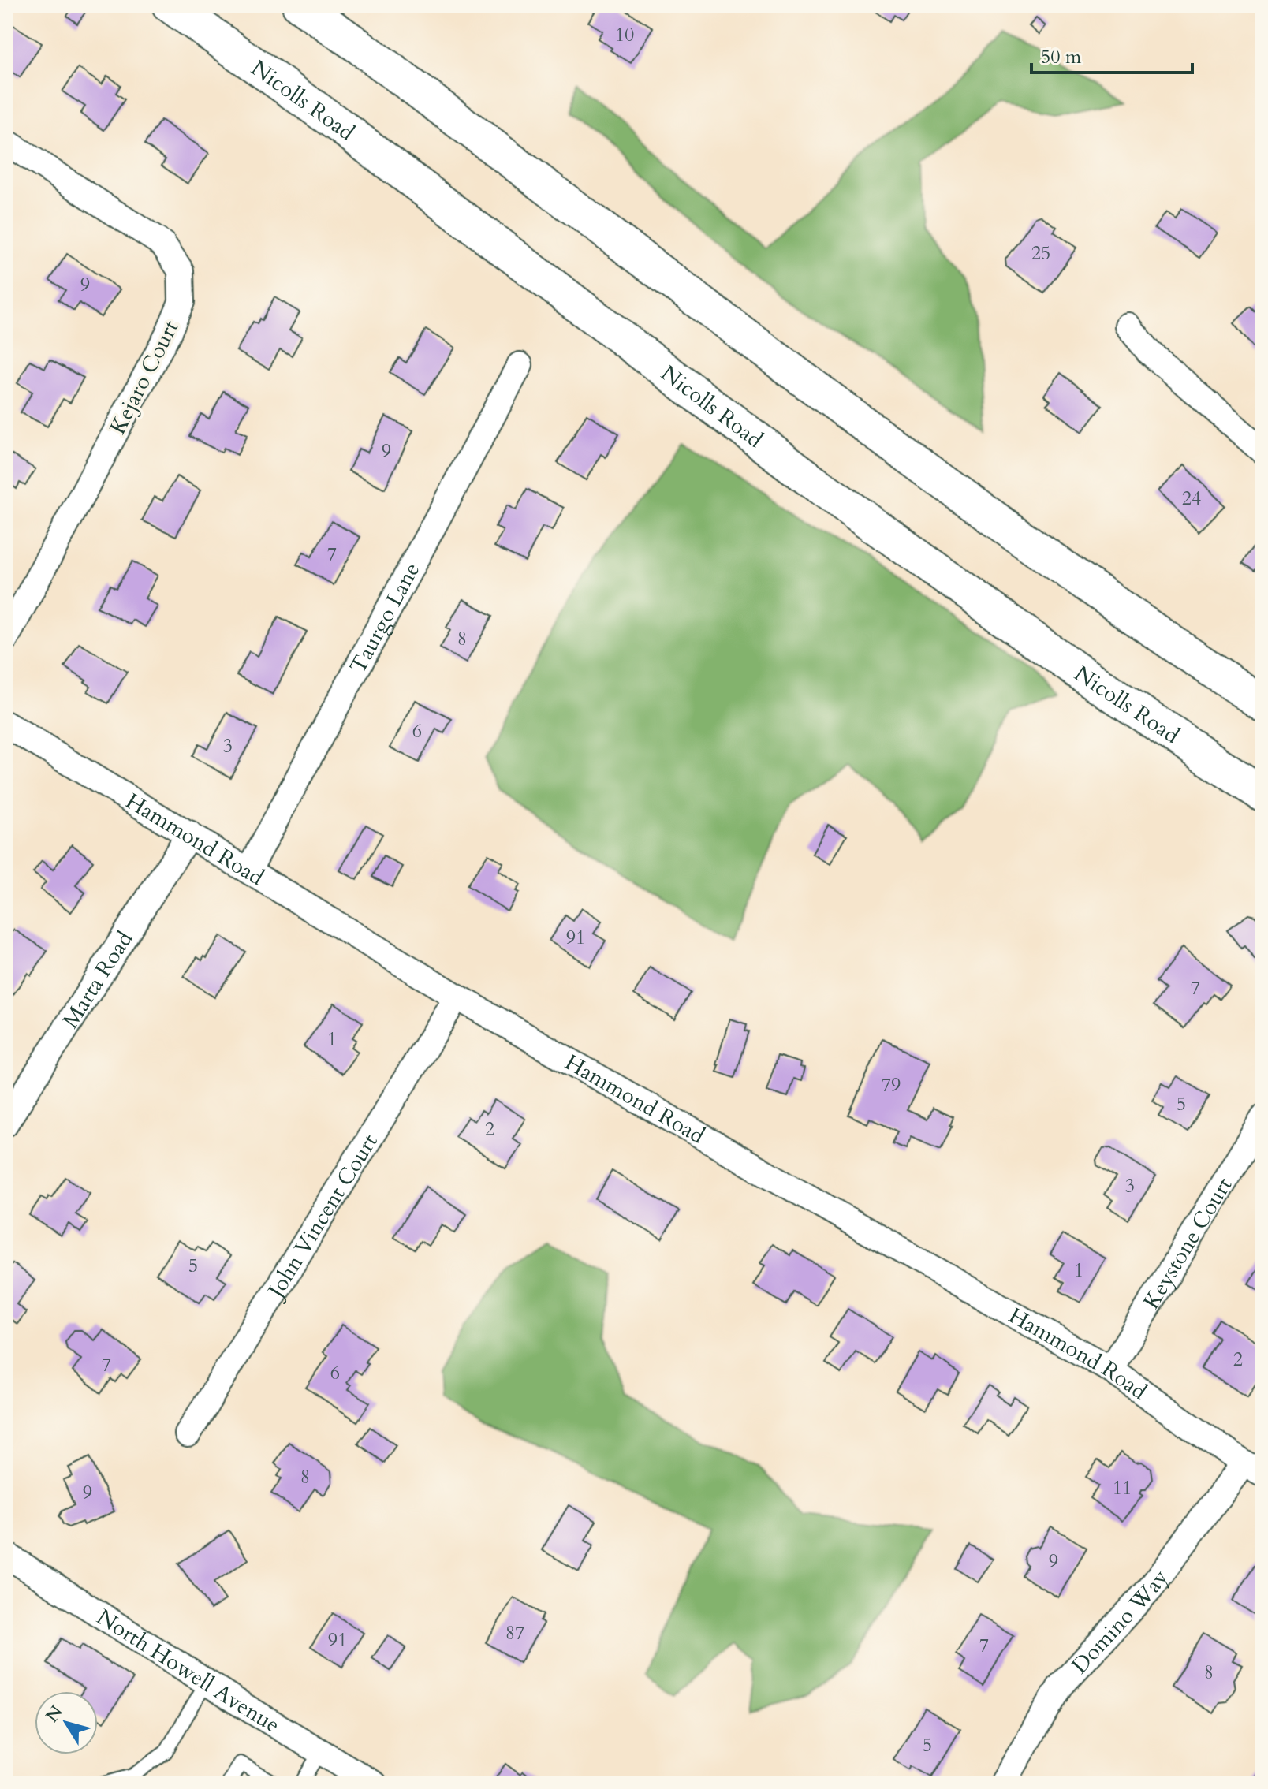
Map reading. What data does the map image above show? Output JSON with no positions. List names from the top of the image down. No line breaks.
{"streets":{"highway":["Nicolls Road"],"street":["Kejaro Court","Taurgo Lane","Hammond Road","Marta Road","John Vincent Court","Keystone Court","Domino Way","North Howell Avenue"]},"crossings":[["Taurgo Lane","Hammond Road"],["Hammond Road","Marta Road"],["Hammond Road","John Vincent Court"],["Hammond Road","Keystone Court"],["Hammond Road","Domino Way"]],"house_numbers":["10","25","9","9","24","7","8","6","3","91","7","1","79","5","2","3","5","1","2","7","6","8","11","9","9","87","91","7","8","5"],"scale_bar":"50 m","north":"top left"}
